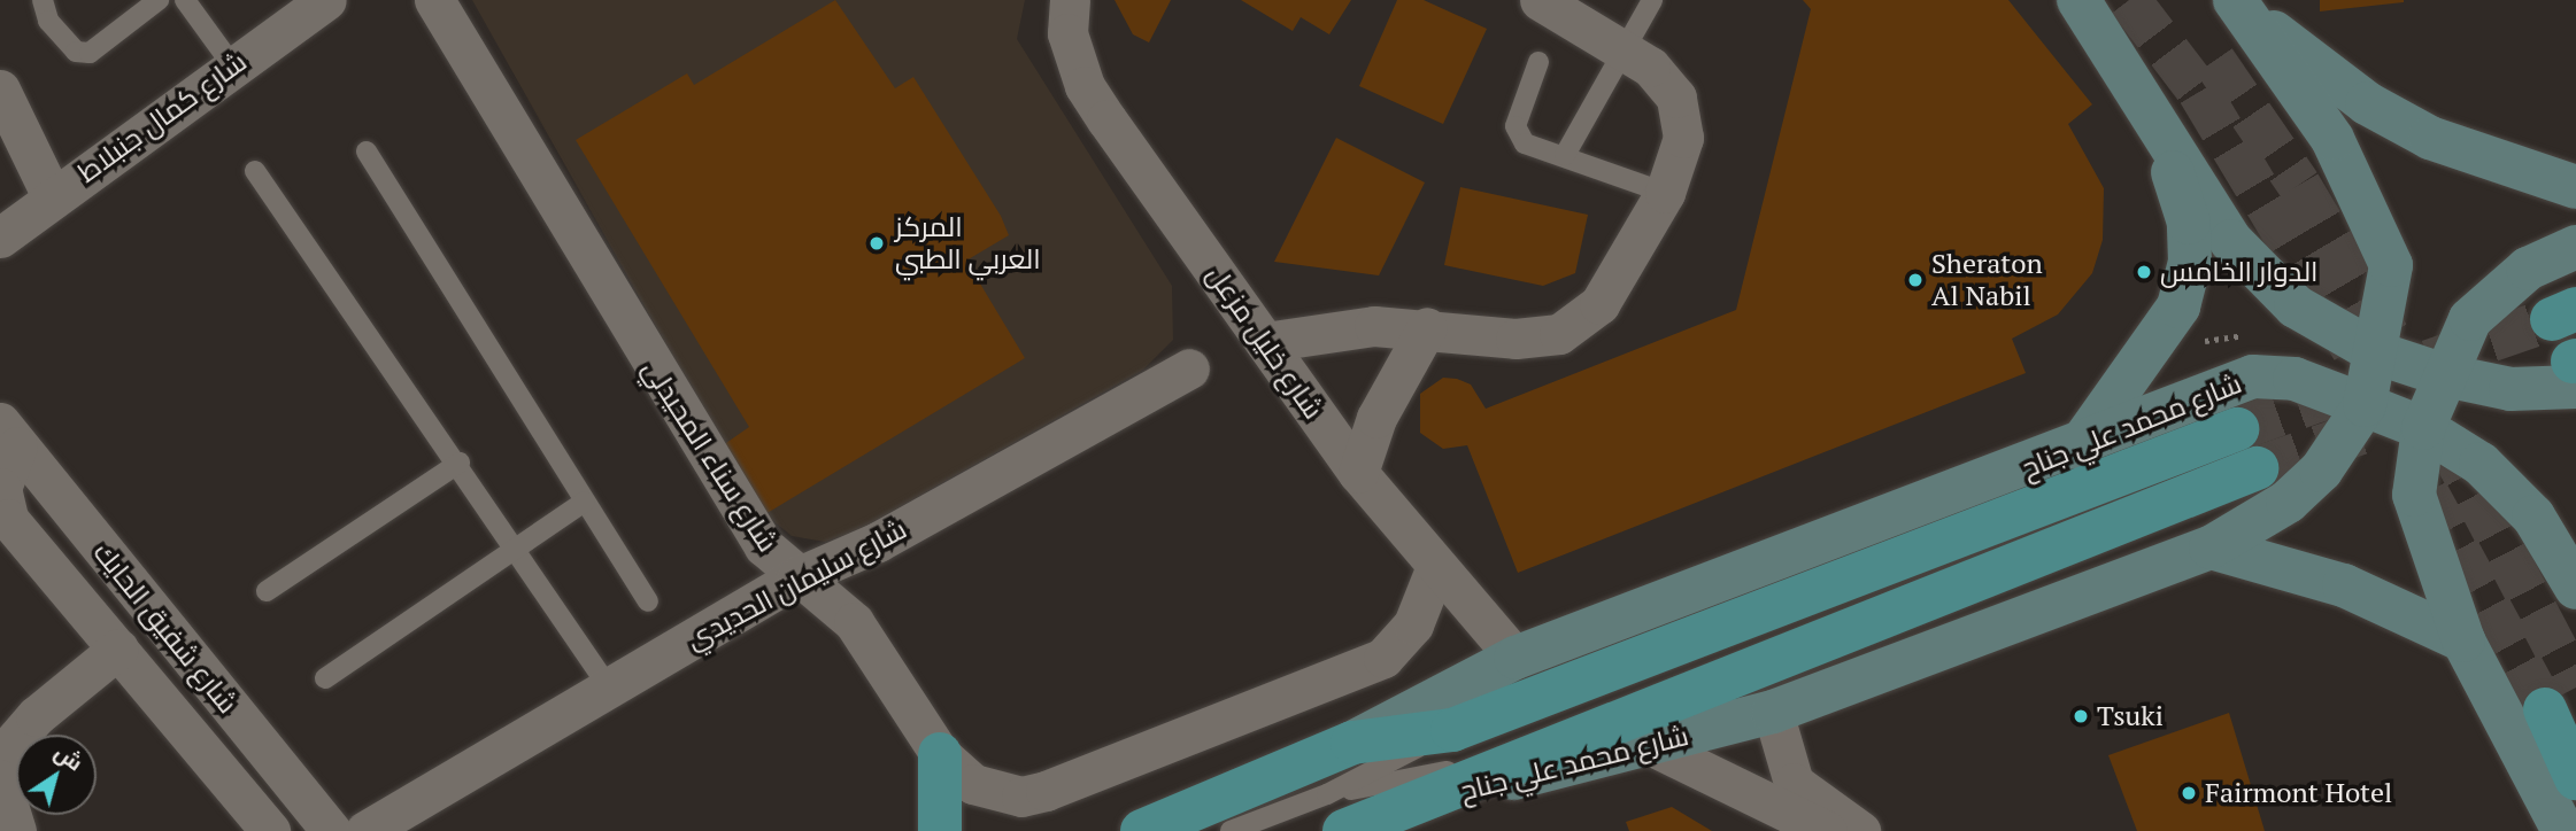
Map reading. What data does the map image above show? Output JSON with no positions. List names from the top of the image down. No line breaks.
{"streets":{"main road":["شارع محمد علي جناح"],"street":["شارع كمال جنبلاط","شارع خليل مزعل","شارع سناء المحيدلي","شارع سليمان الحديدي","شارع شفيق الحايك"]},"crossings":[["شارع خليل مزعل","شارع محمد علي جناح"],["شارع خليل مزعل","شارع سناء المحيدلي"],["شارع سناء المحيدلي","شارع سليمان الحديدي"]],"places":["المركز العربي الطبي","الدوار الخامس","Sheraton Al Nabil","Tsuki","Fairmont Hotel"],"north":"top right"}
